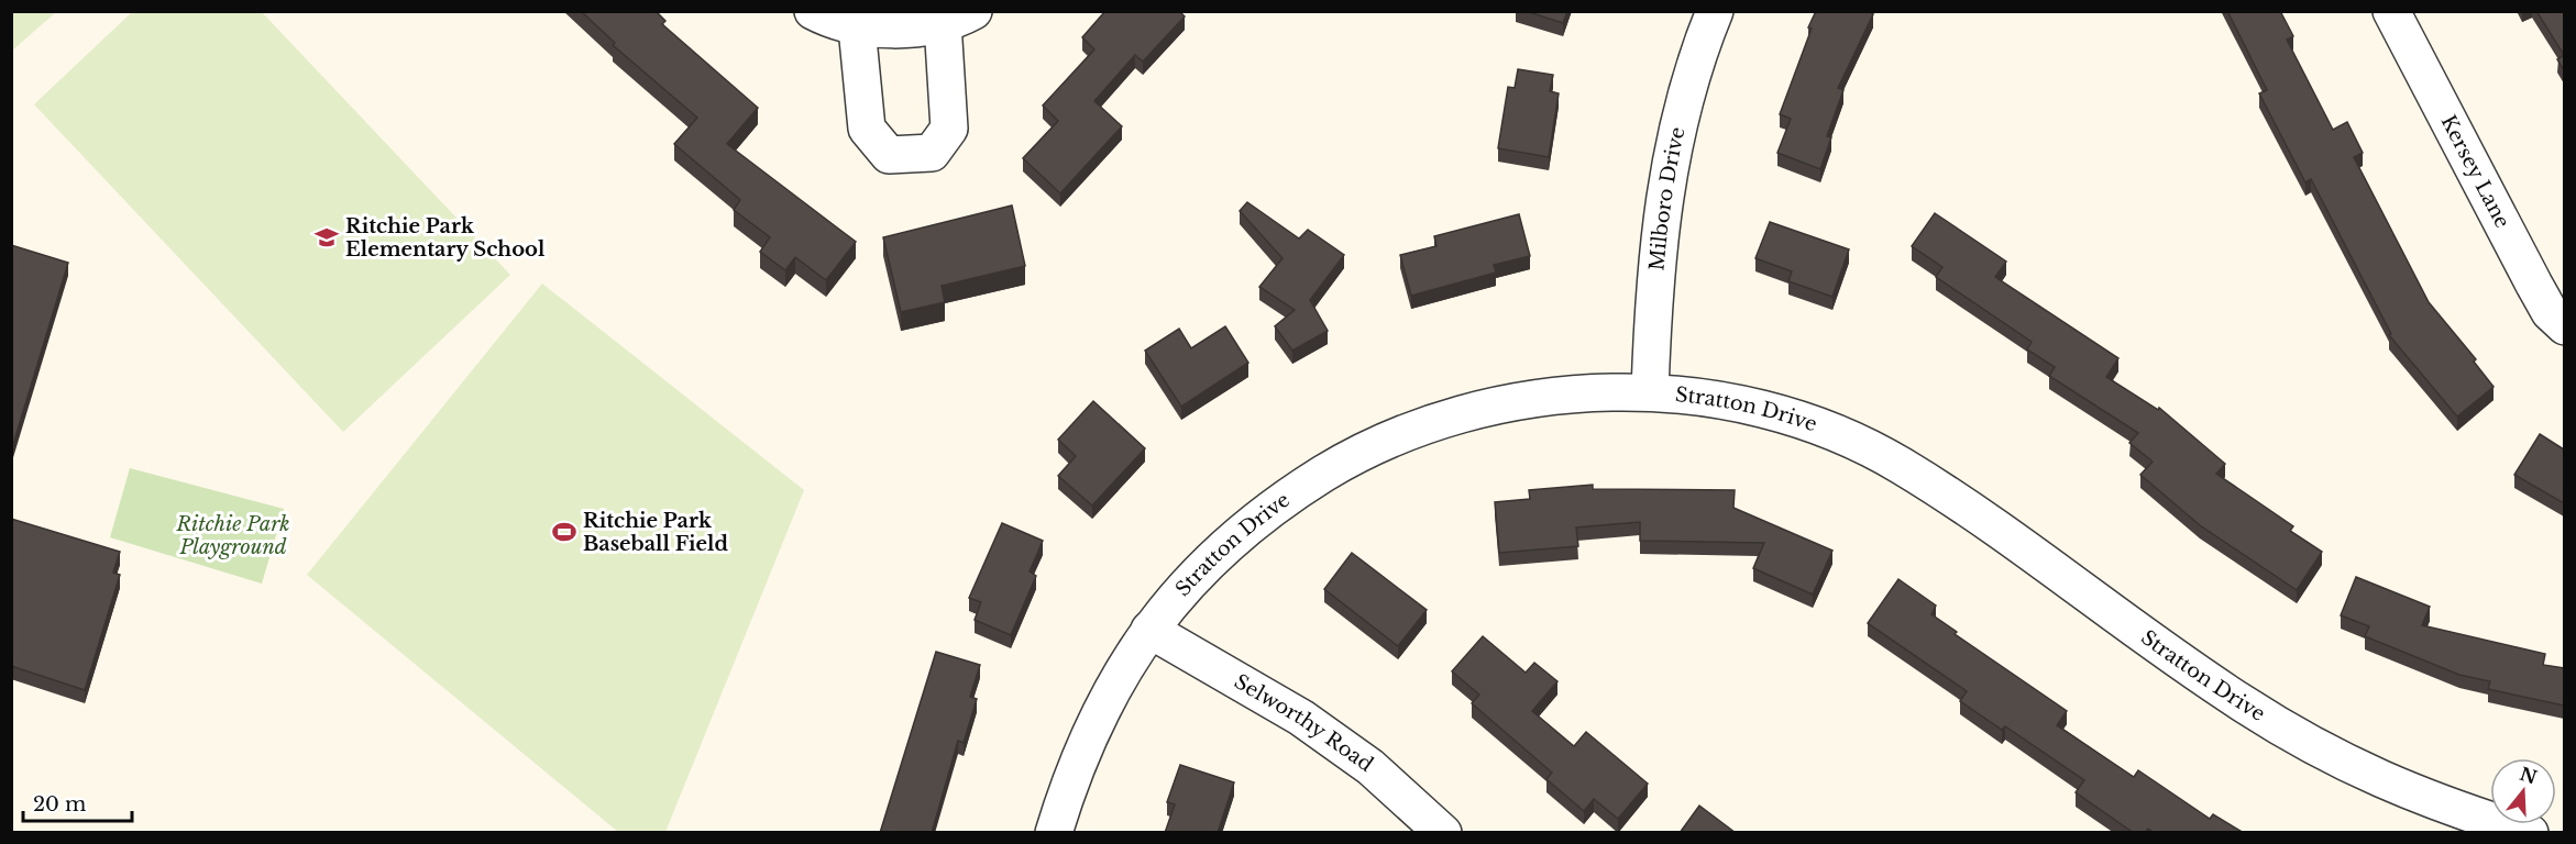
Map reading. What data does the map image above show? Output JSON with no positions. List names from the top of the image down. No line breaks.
{"streets":{"street":["Kersey Lane","Milboro Drive","Stratton Drive","Selworthy Road"]},"crossings":[["Milboro Drive","Stratton Drive"],["Stratton Drive","Selworthy Road"]],"parks":["Ritchie Park Playground"],"places":{"school or university":["Ritchie Park Elementary School"],"sports":["Ritchie Park Baseball Field"]},"scale_bar":"20 m","north":"top"}
